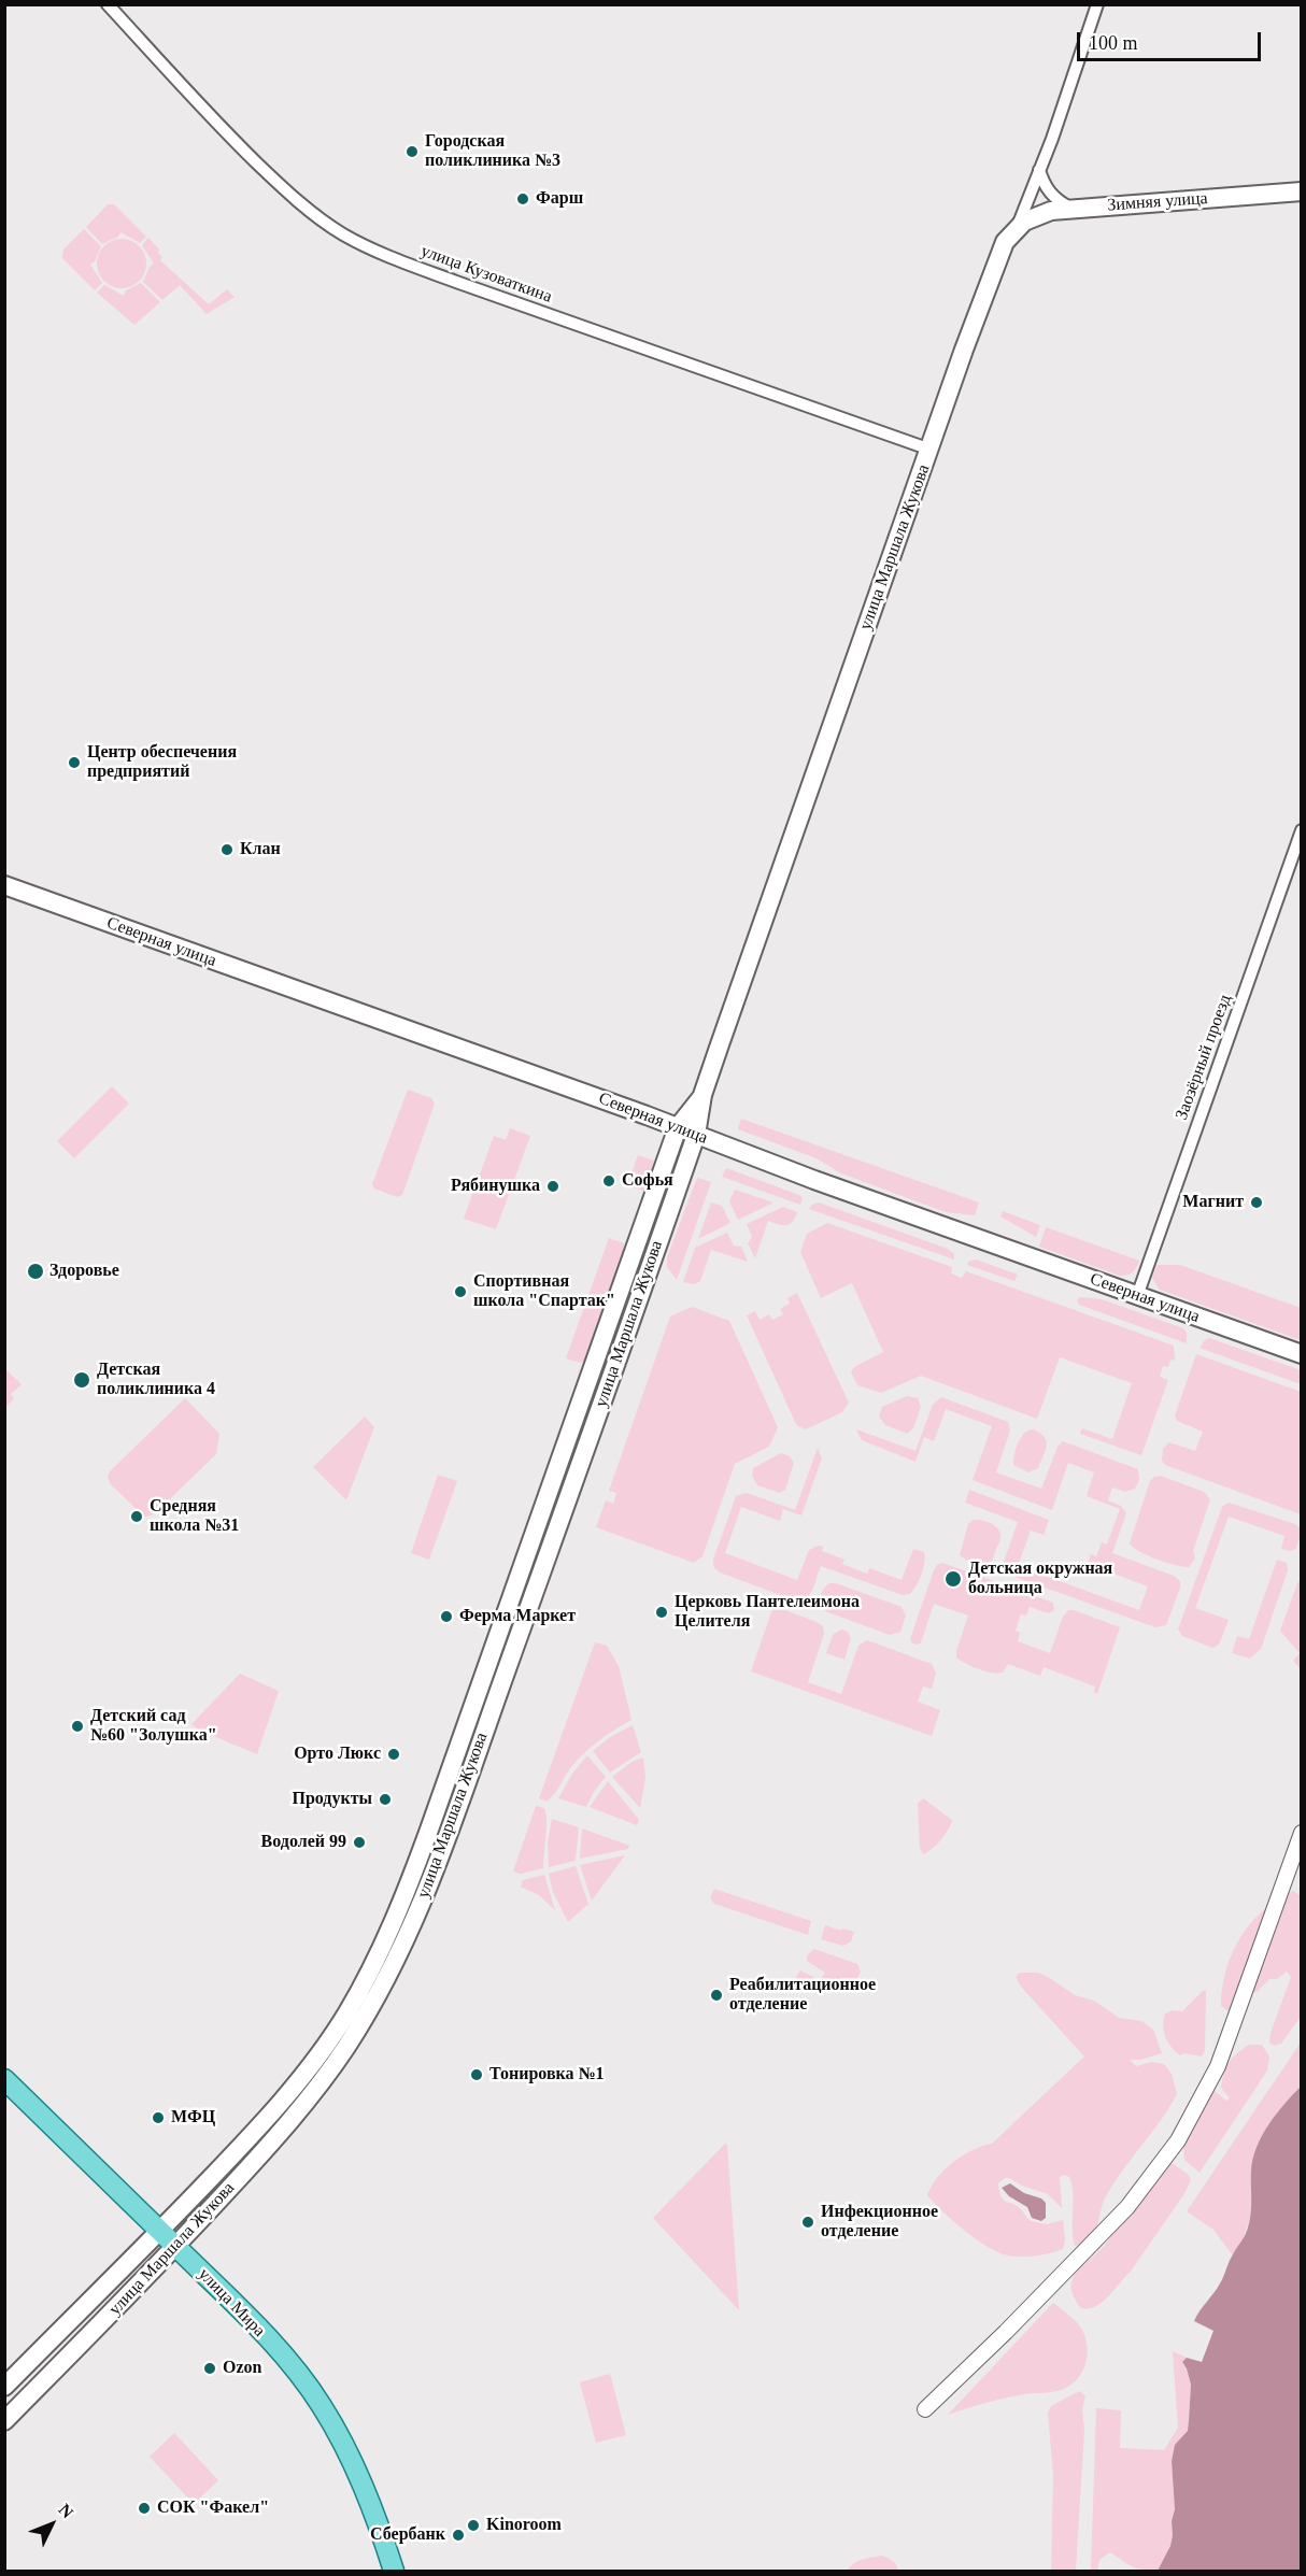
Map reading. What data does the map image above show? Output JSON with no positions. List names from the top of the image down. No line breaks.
{"streets":{"main road":["Зимняя улица","улица Маршала Жукова","Северная улица","улица Мира"],"street":["улица Кузоваткина","Заозёрный проезд"]},"crossings":[["Зимняя улица","улица Маршала Жукова"],["улица Кузоваткина","улица Маршала Жукова"],["улица Маршала Жукова","Северная улица"],["улица Маршала Жукова","улица Мира"],["Северная улица","Заозёрный проезд"]],"places":["Городская поликлиника №3","Фарш","Центр обеспечения предприятий","Клан","Софья","Рябинушка","Магнит","Здоровье","Спортивная школа \"Спартак\"","Детская поликлиника 4","Средняя школа №31","Детская окружная больница","Церковь Пантелеимона Целителя","Ферма Маркет","Детский сад №60 \"Золушка\"","Орто Люкс","Продукты","Водолей 99","Реабилитационное отделение","Тонировка №1","МФЦ","Инфекционное отделение","Ozon","СОК \"Факел\"","Kinoroom","Сбербанк"],"scale_bar":"100 m","north":"top right"}
